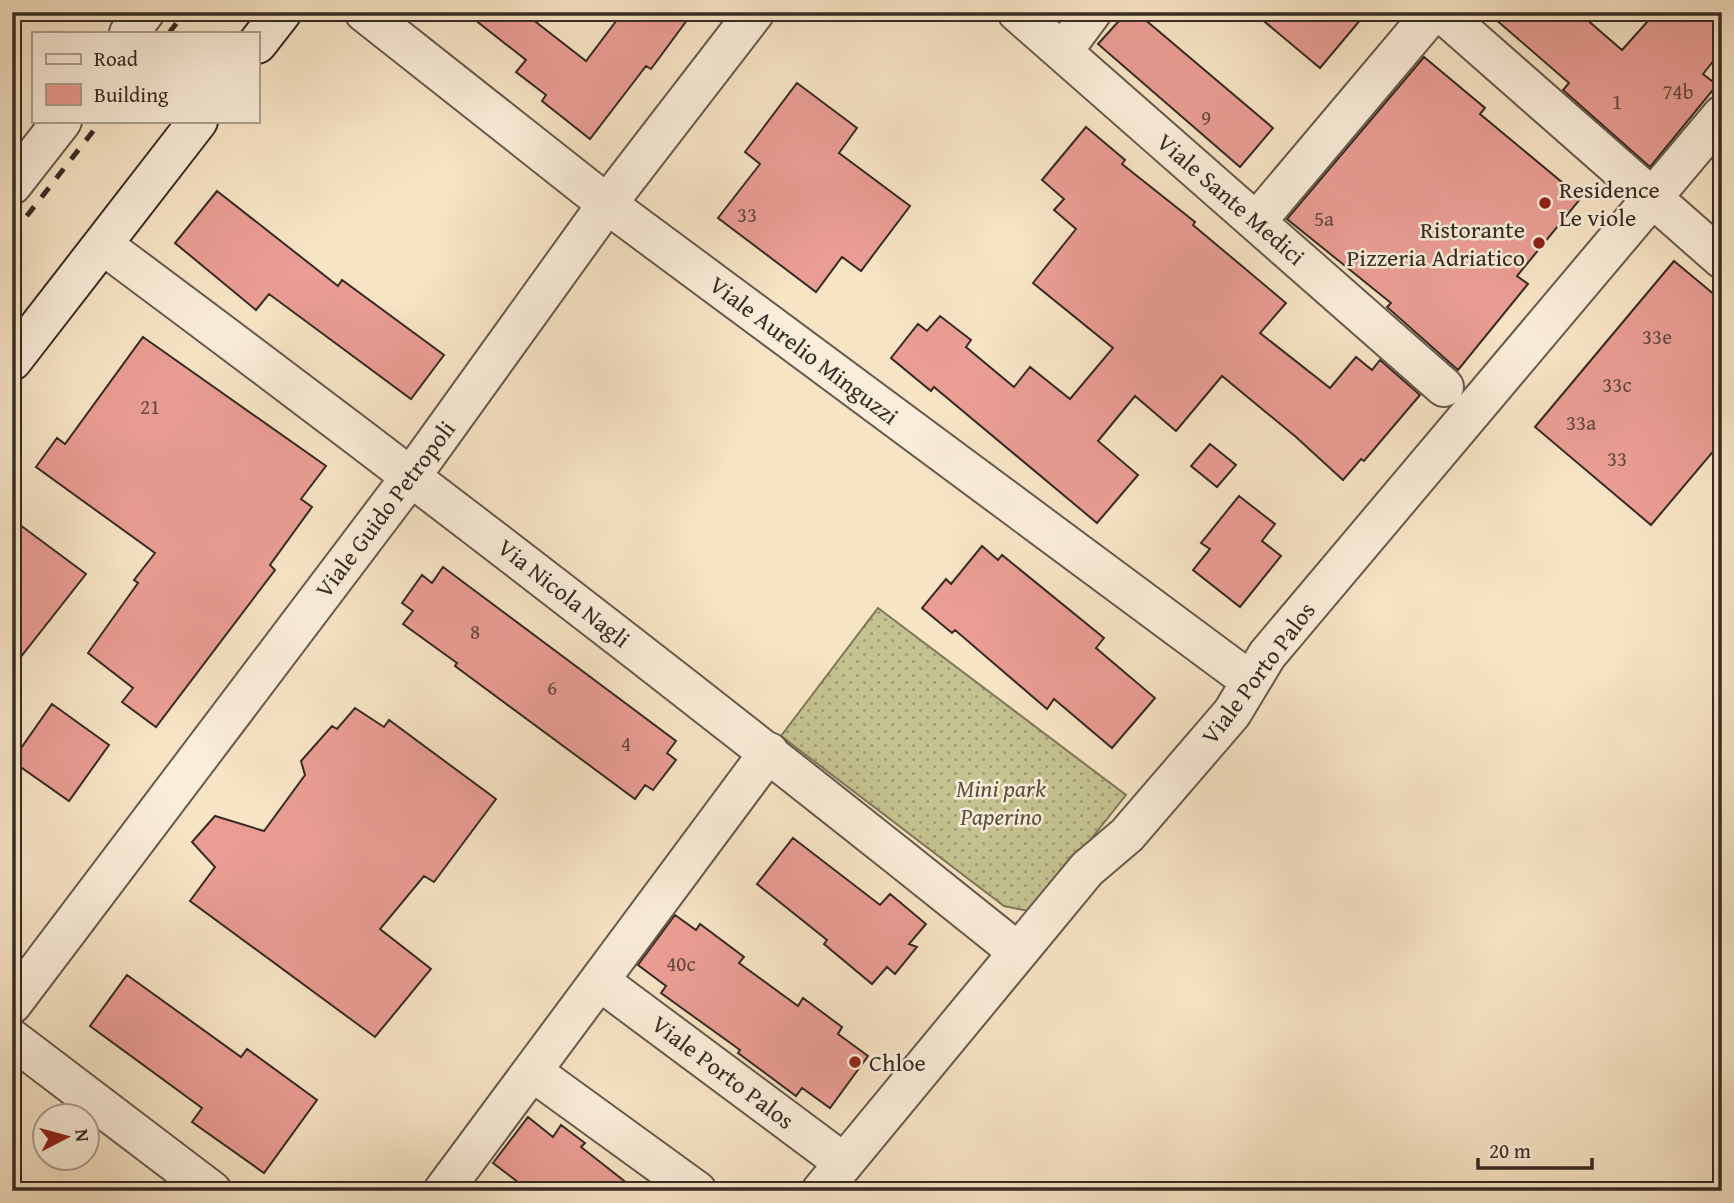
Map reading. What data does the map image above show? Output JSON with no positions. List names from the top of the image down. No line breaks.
{"streets":{"street":["Viale Sante Medici","Viale Aurelio Minguzzi","Viale Guido Petropoli","Via Nicola Nagli","Viale Porto Palos"]},"crossings":[["Viale Aurelio Minguzzi","Viale Guido Petropoli"],["Viale Aurelio Minguzzi","Viale Porto Palos"],["Viale Guido Petropoli","Via Nicola Nagli"],["Via Nicola Nagli","Viale Porto Palos"]],"parks":["Mini park Paperino"],"places":["Residence Le viole","Ristorante Pizzeria Adriatico","Chloe"],"house_numbers":["74b","1","9","33","5a","33e","33c","21","33a","33","8","6","4","40c"],"legend":["Road","Building"],"scale_bar":"20 m","north":"right"}
